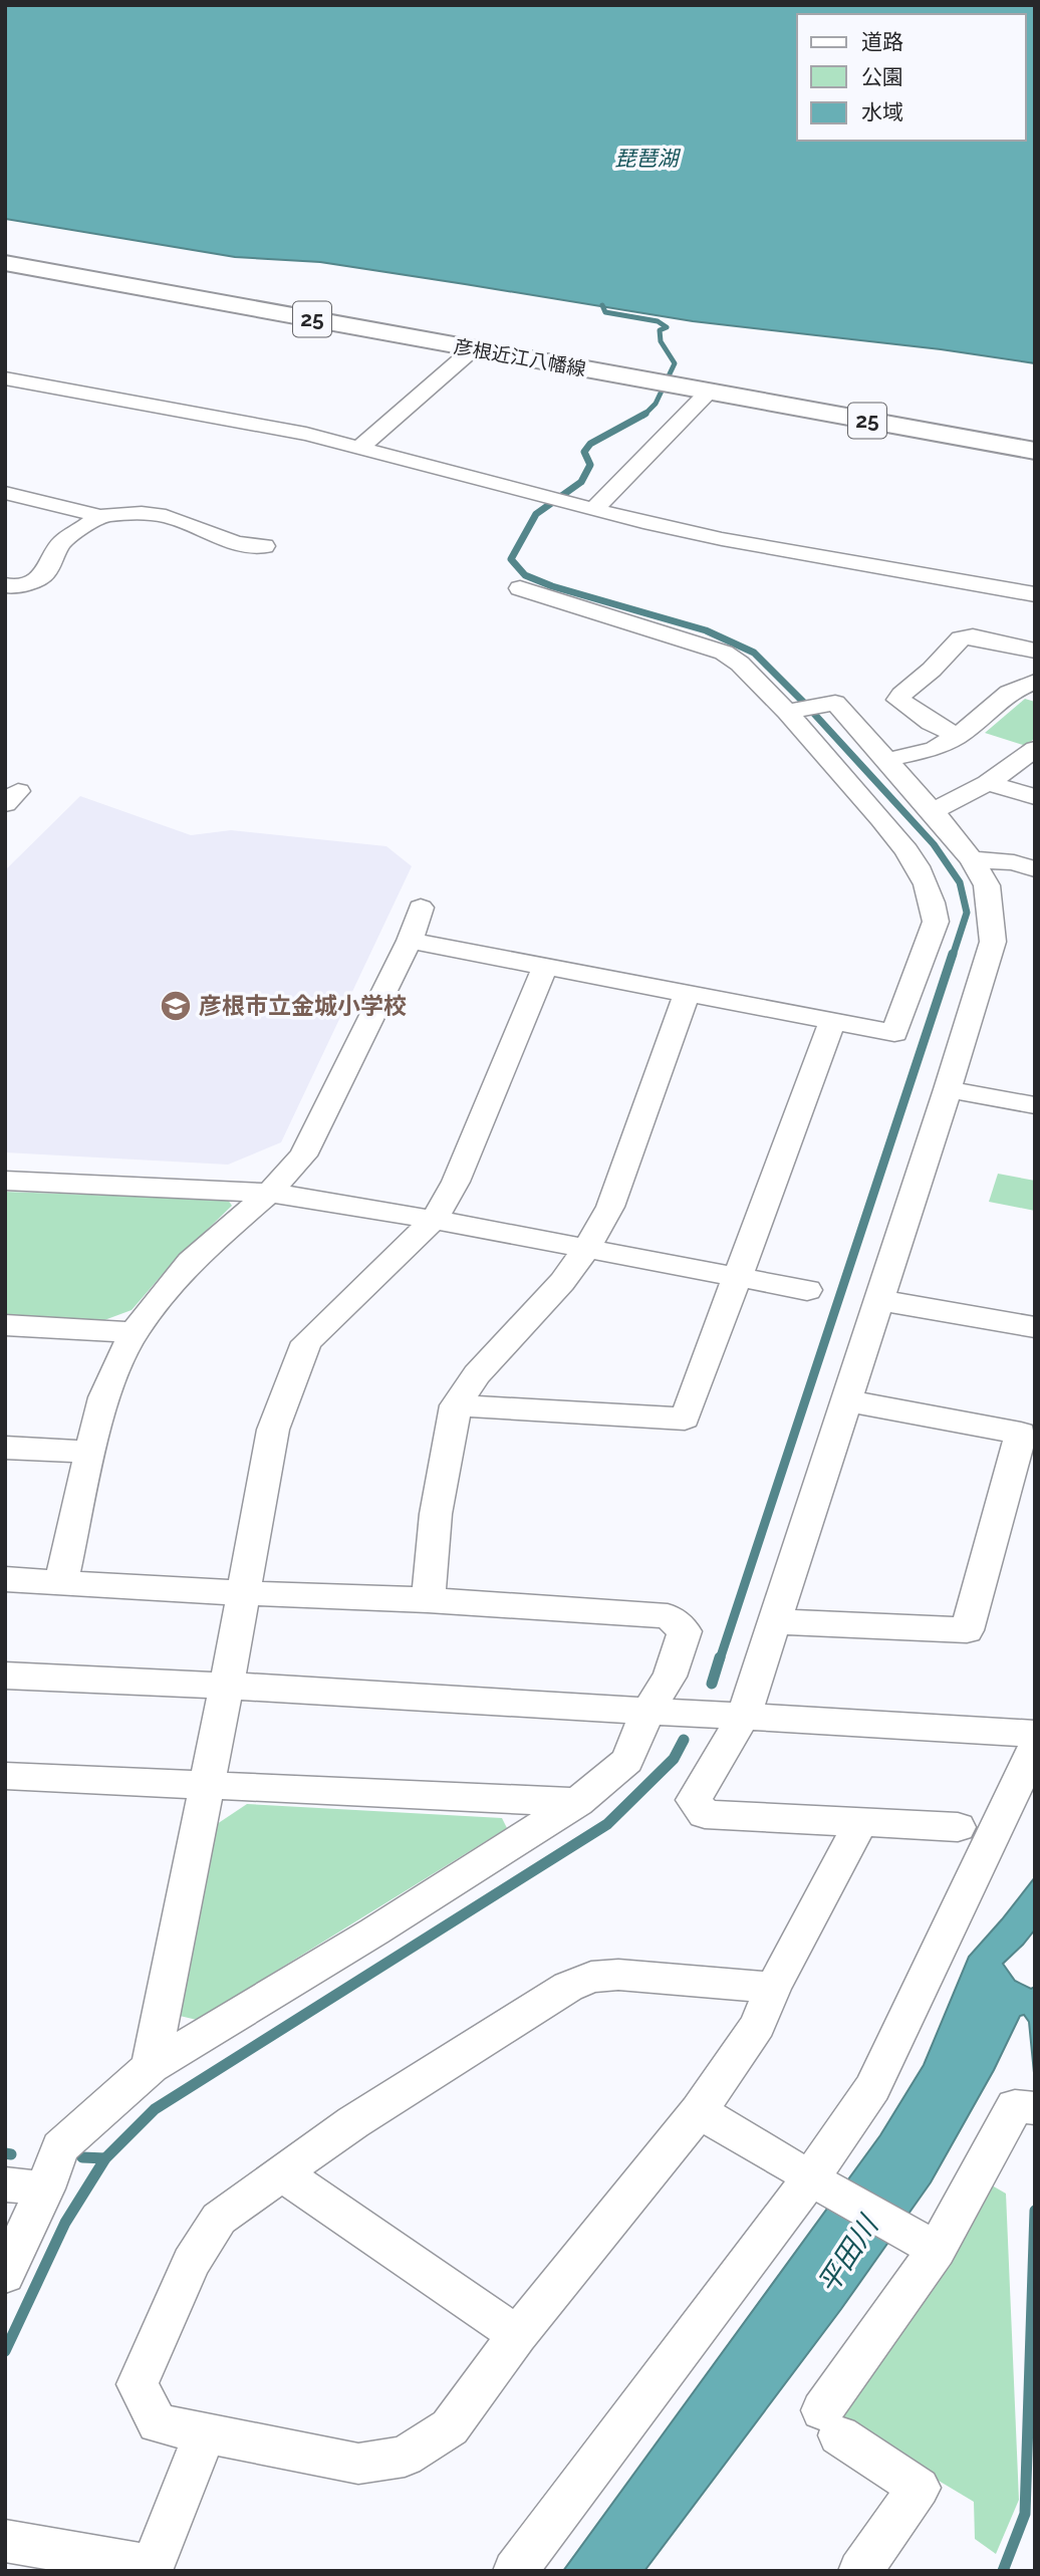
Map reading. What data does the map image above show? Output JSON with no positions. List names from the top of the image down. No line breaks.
{"streets":{"main road":["25","彦根近江八幡線"]},"water":["琵琶湖","平田川"],"places":{"school or university":["彦根市立金城小学校"]},"legend":["道路","公園","水域"]}
